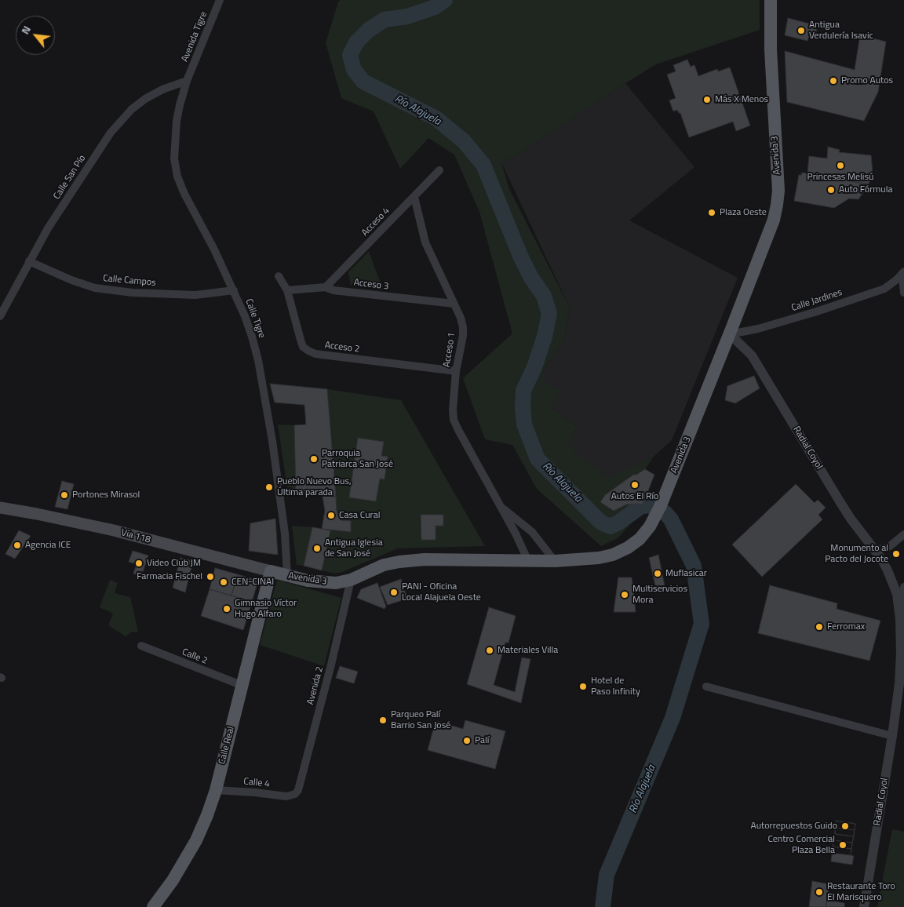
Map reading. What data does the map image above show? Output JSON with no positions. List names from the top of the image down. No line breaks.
{"streets":{"main road":["Avenida 3","Vía 118","Calle Real"],"street":["Avenida Tigre","Calle San Pío","Acceso 4","Calle Campos","Acceso 3","Calle Jardines","Calle Tigre","Acceso 2","Acceso 1","Radial Coyol","Calle 2","Avenida 2","Calle 4"]},"crossings":[["Avenida Tigre","Calle San Pío"],["Avenida Tigre","Calle Tigre"],["Avenida 3","Calle Jardines"],["Avenida 3","Calle Tigre"],["Avenida 3","Acceso 1"],["Avenida 3","Radial Coyol"],["Avenida 3","Vía 118"],["Avenida 3","Avenida 2"],["Avenida 3","Calle Real"],["Calle San Pío","Calle Campos"],["Calle San Pío","Calle Tigre"],["Acceso 4","Acceso 3"],["Acceso 4","Acceso 1"],["Calle Campos","Calle Tigre"],["Acceso 3","Acceso 2"],["Acceso 3","Acceso 1"],["Calle Jardines","Radial Coyol"],["Acceso 2","Acceso 1"],["Vía 118","Calle Real"],["Calle 2","Calle Real"],["Avenida 2","Calle 4"],["Calle Real","Calle 4"]],"water":["Río Alajuela"],"places":["Antigua Verdulería Isavic","Promo Autos","Más X Menos","Princesas Melisú","Auto Fórmula","Plaza Oeste","Parroquia Patriarca San José","Autos El Río","Pueblo Nuevo Bus, Última parada","Portones Mirasol","Casa Cural","Agencia ICE","Antigua Iglesia de San José","Monumento al Pacto del Jocote","Video Club JM","Muflasicar","Farmacia Fischel","CEN-CINAI","PANI - Oficina Local Alajuela Oeste","Multiservicios Mora","Gimnasio Víctor Hugo Alfaro","Ferromax","Materiales Villa","Hotel de Paso Infinity","Parqueo Palí Barrio San José","Palí","Autorrepuestos Guido","Centro Comercial Plaza Bella","Restaurante Toro El Marisquero"],"north":"top left"}
